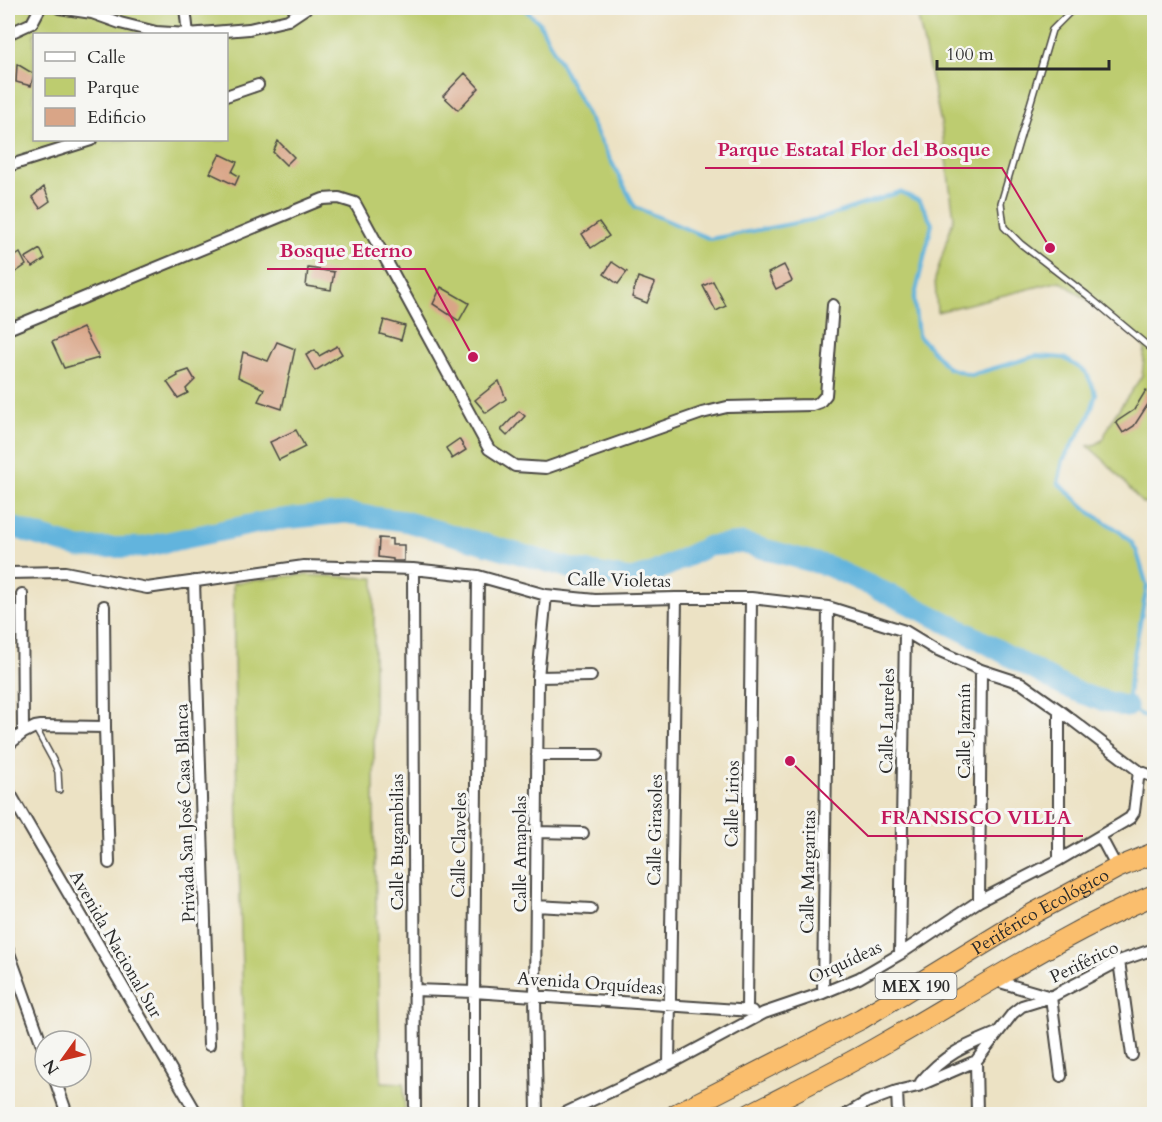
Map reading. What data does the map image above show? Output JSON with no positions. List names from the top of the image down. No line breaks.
{"streets":{"highway":["Periférico Ecológico","MEX 190"],"street":["Calle Violetas","Calle Laureles","Calle Jazmín","Calle Lirios","Privada San José Casa Blanca","Calle Girasoles","Calle Bugambilias","Calle Claveles","Calle Amapolas","Calle Margaritas","Avenida Nacional Sur","Orquídeas","Periférico","Avenida Orquídeas"]},"crossings":[["Calle Violetas","Calle Laureles"],["Calle Violetas","Calle Jazmín"],["Calle Violetas","Calle Lirios"],["Calle Violetas","Privada San José Casa Blanca"],["Calle Violetas","Calle Girasoles"],["Calle Violetas","Calle Bugambilias"],["Calle Violetas","Calle Claveles"],["Calle Violetas","Calle Amapolas"],["Calle Violetas","Calle Margaritas"],["Calle Violetas","Orquídeas"],["Calle Laureles","Orquídeas"],["Calle Jazmín","Orquídeas"],["Calle Lirios","Avenida Orquídeas"],["Calle Girasoles","Orquídeas"],["Calle Girasoles","Avenida Orquídeas"],["Calle Bugambilias","Avenida Orquídeas"],["Calle Claveles","Avenida Orquídeas"],["Calle Amapolas","Avenida Orquídeas"],["Calle Margaritas","Orquídeas"],["Periférico Ecológico","Periférico"],["Orquídeas","Avenida Orquídeas"]],"places":["Parque Estatal Flor del Bosque","Bosque Eterno","FRANSISCO VILLA"],"legend":["Calle","Parque","Edificio"],"scale_bar":"100 m","north":"bottom left"}
